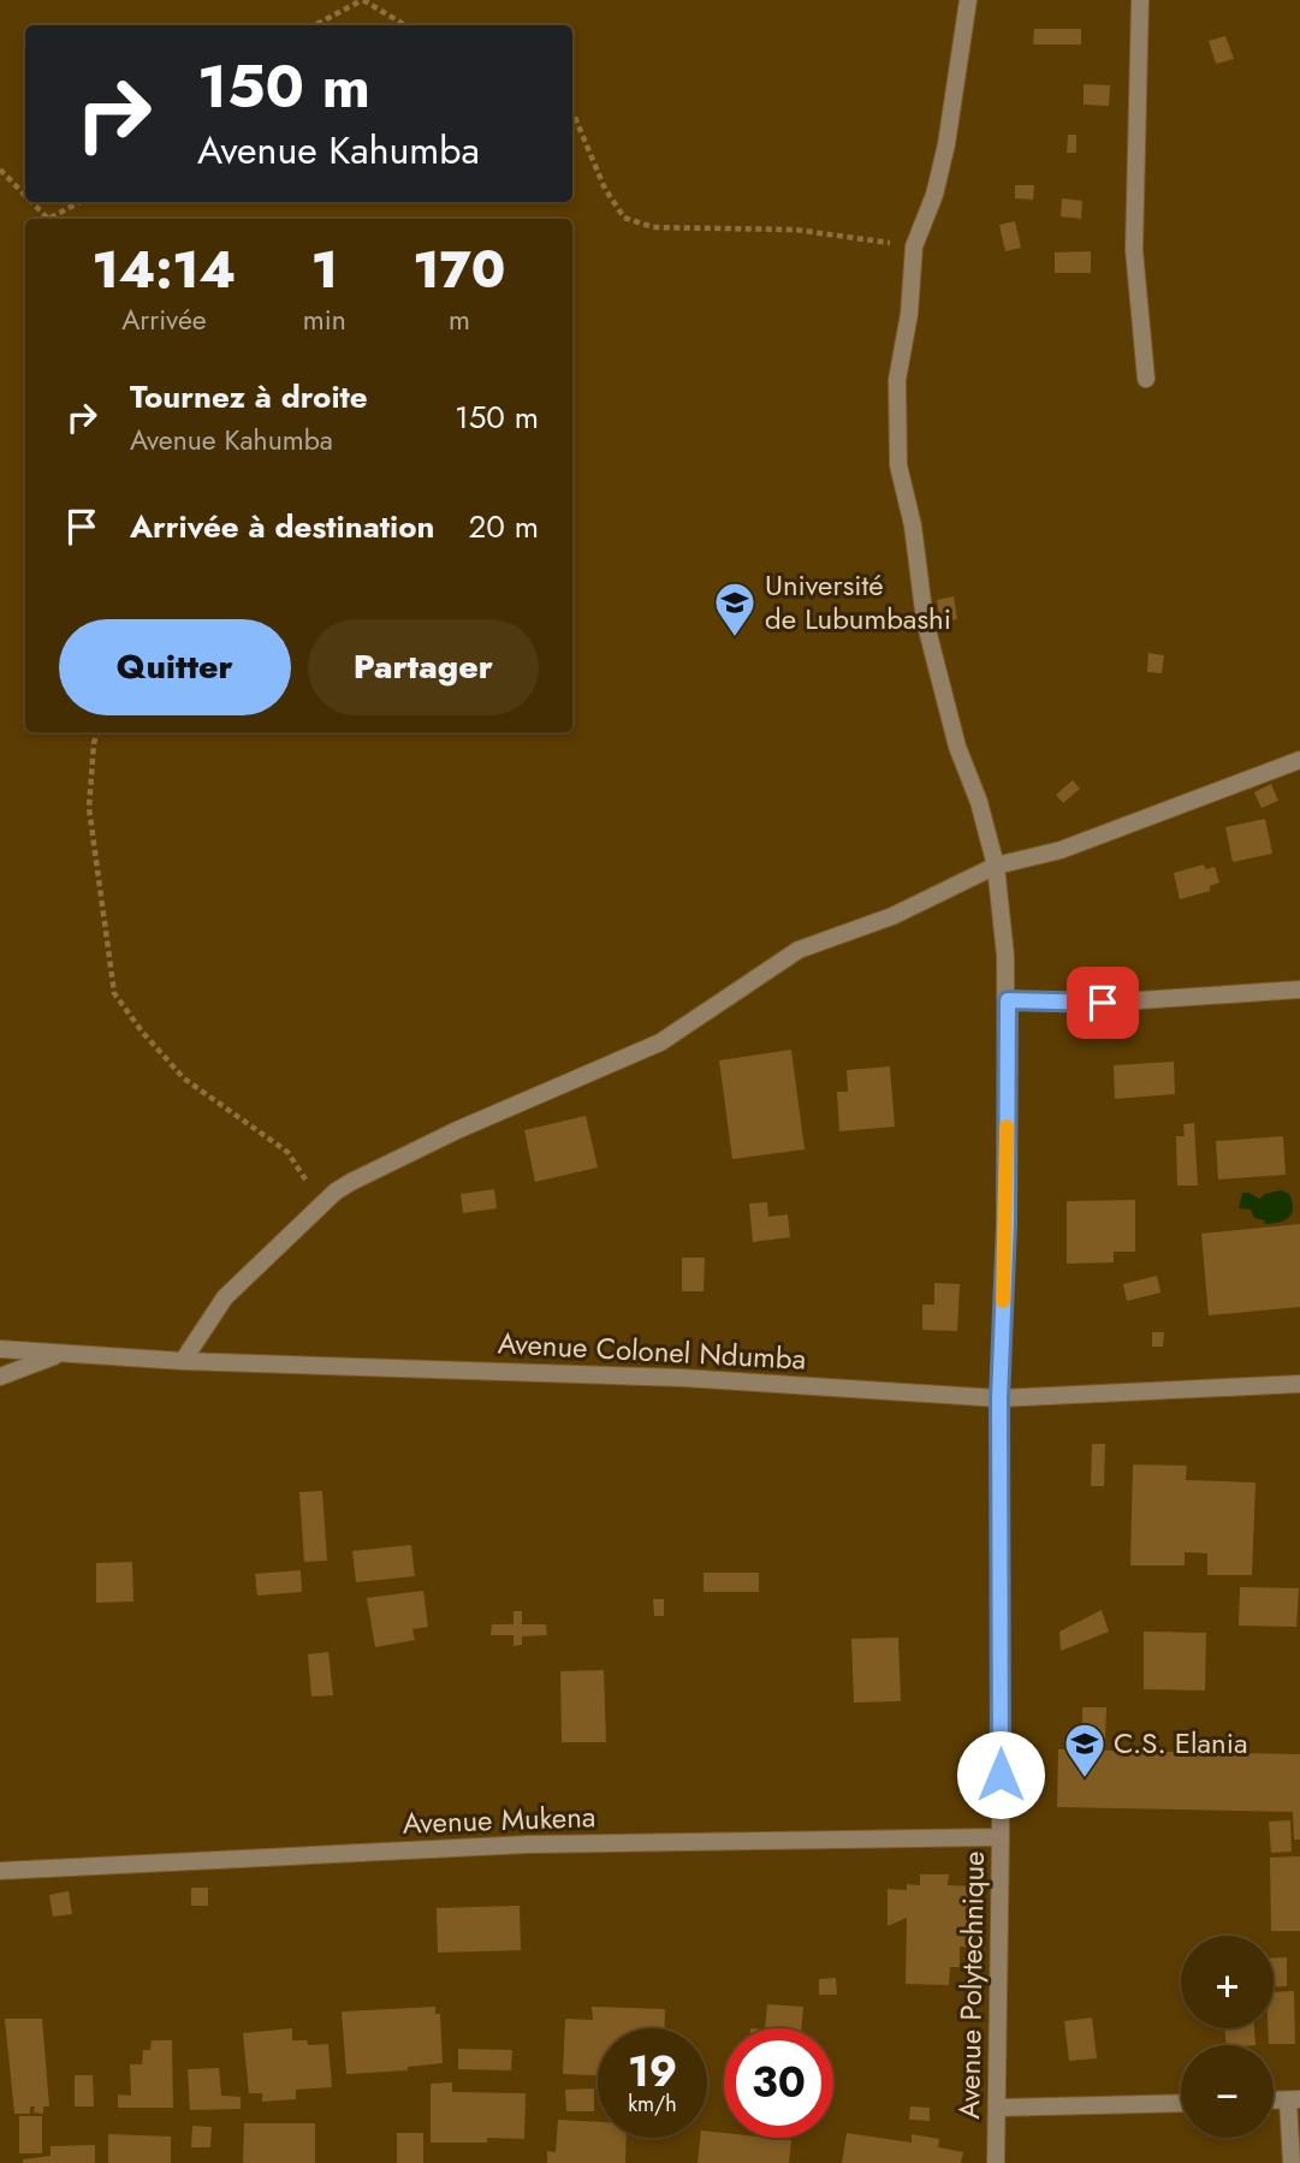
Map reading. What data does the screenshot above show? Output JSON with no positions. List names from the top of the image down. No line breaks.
{"streets":{"street":["Avenue Colonel Ndumba","Avenue Mukena","Avenue Polytechnique"]},"crossings":[["Avenue Colonel Ndumba","Avenue Polytechnique"],["Avenue Mukena","Avenue Polytechnique"]],"places":{"school or university":["Université de Lubumbashi","C.S. Elania"]},"page":{"turn":["150 m","Avenue Kahumba"],"eta":["14:14","Arrivée","1","min","170","m"],"list":[{"name":"Tournez à droite","note":"Avenue Kahumba","value":"150 m"},{"name":"Arrivée à destination","value":"20 m"}],"buttons":["Quitter","Partager"],"map_buttons":["+","−"],"speed":"19 km/h","limit":"30"}}
